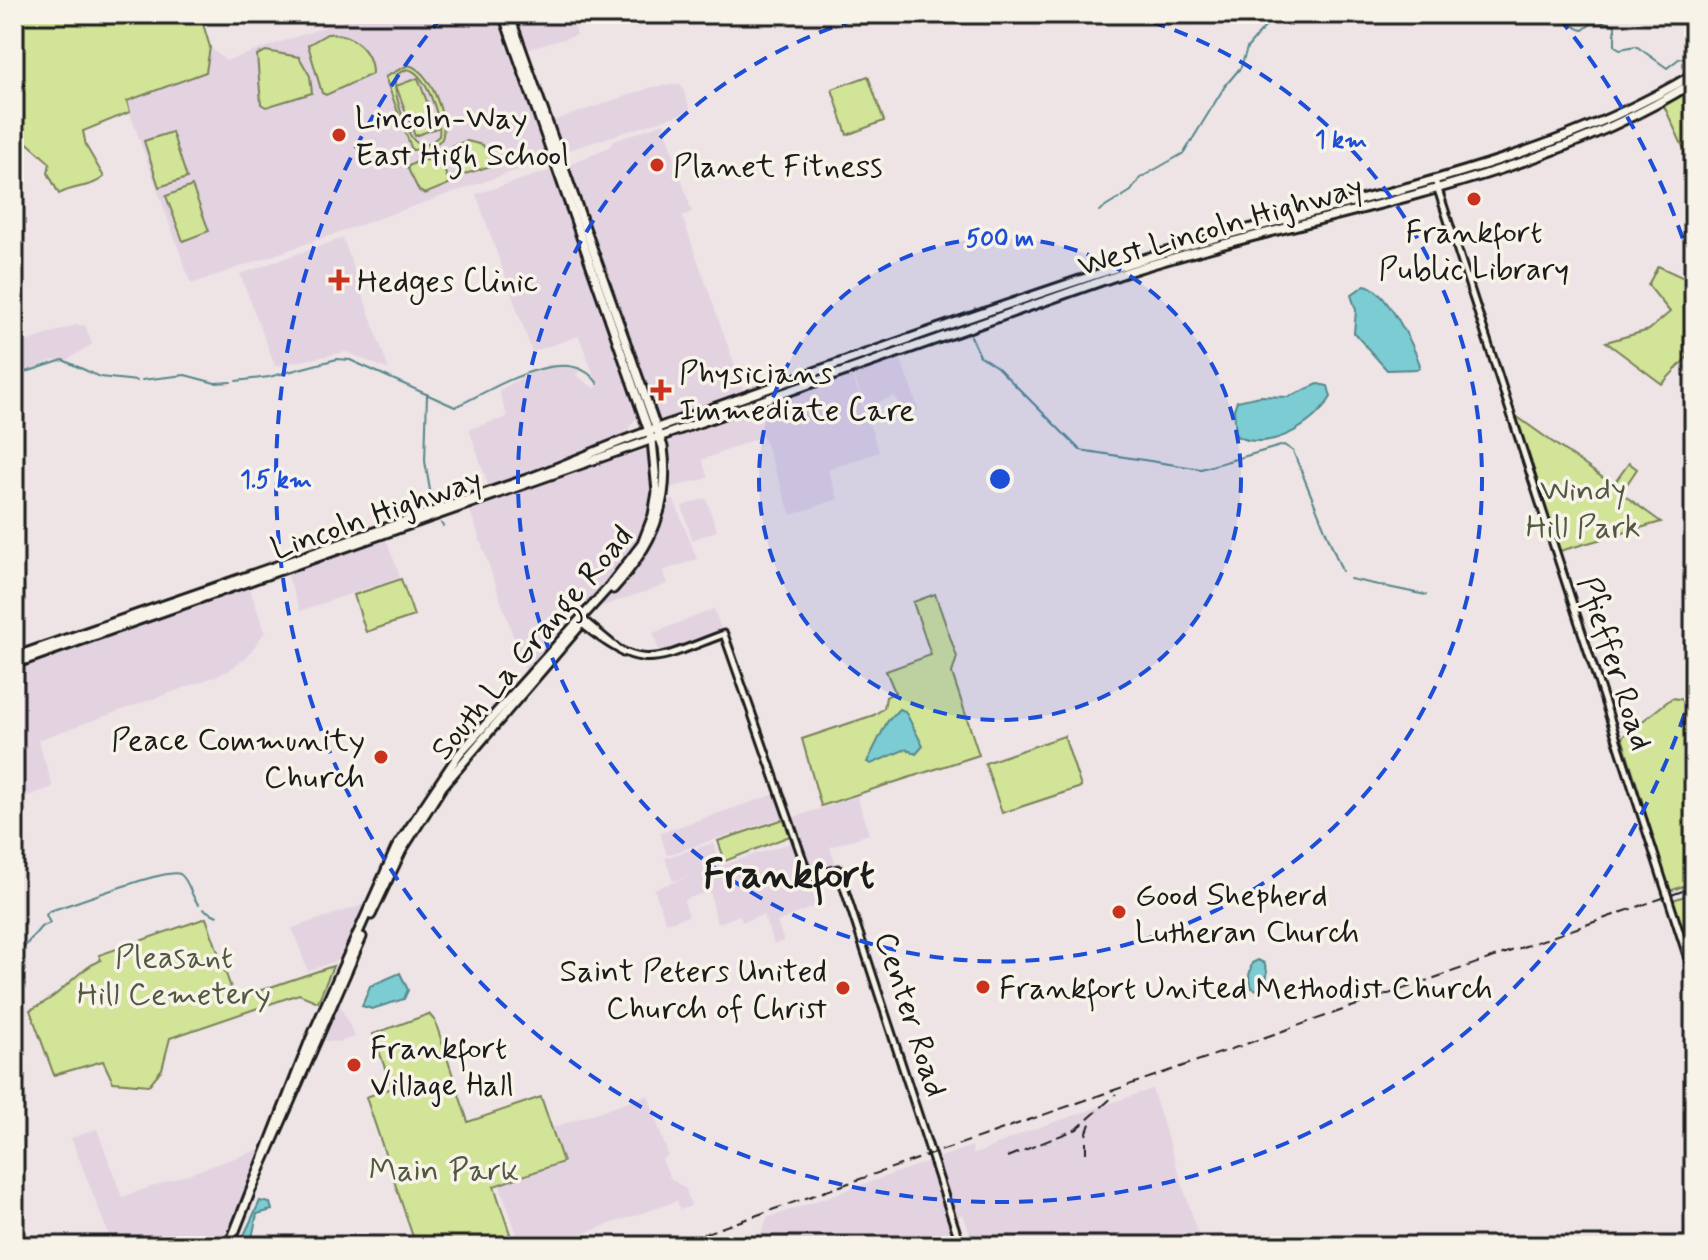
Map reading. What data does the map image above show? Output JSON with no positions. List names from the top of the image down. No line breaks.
{"streets":{"main road":["West Lincoln Highway","Lincoln Highway","South La Grange Road"],"street":["Pfieffer Road","Center Road"]},"crossings":[["West Lincoln Highway","Lincoln Highway"],["West Lincoln Highway","Pfieffer Road"],["Lincoln Highway","South La Grange Road"],["South La Grange Road","Center Road"]],"districts":["Frankfort"],"parks":["Windy Hill Park","Pleasant Hill Cemetery","Main Park"],"places":{"other":["Lincoln-Way East High School","Planet Fitness","Frankfort Public Library","Peace Community Church","Good Shepherd Lutheran Church","Frankfort United Methodist Church","Saint Peters United Church of Christ","Frankfort Village Hall"],"health":["Hedges Clinic","Physicians Immediate Care"]},"rings":["1 km","500 m","1.5 km"]}
